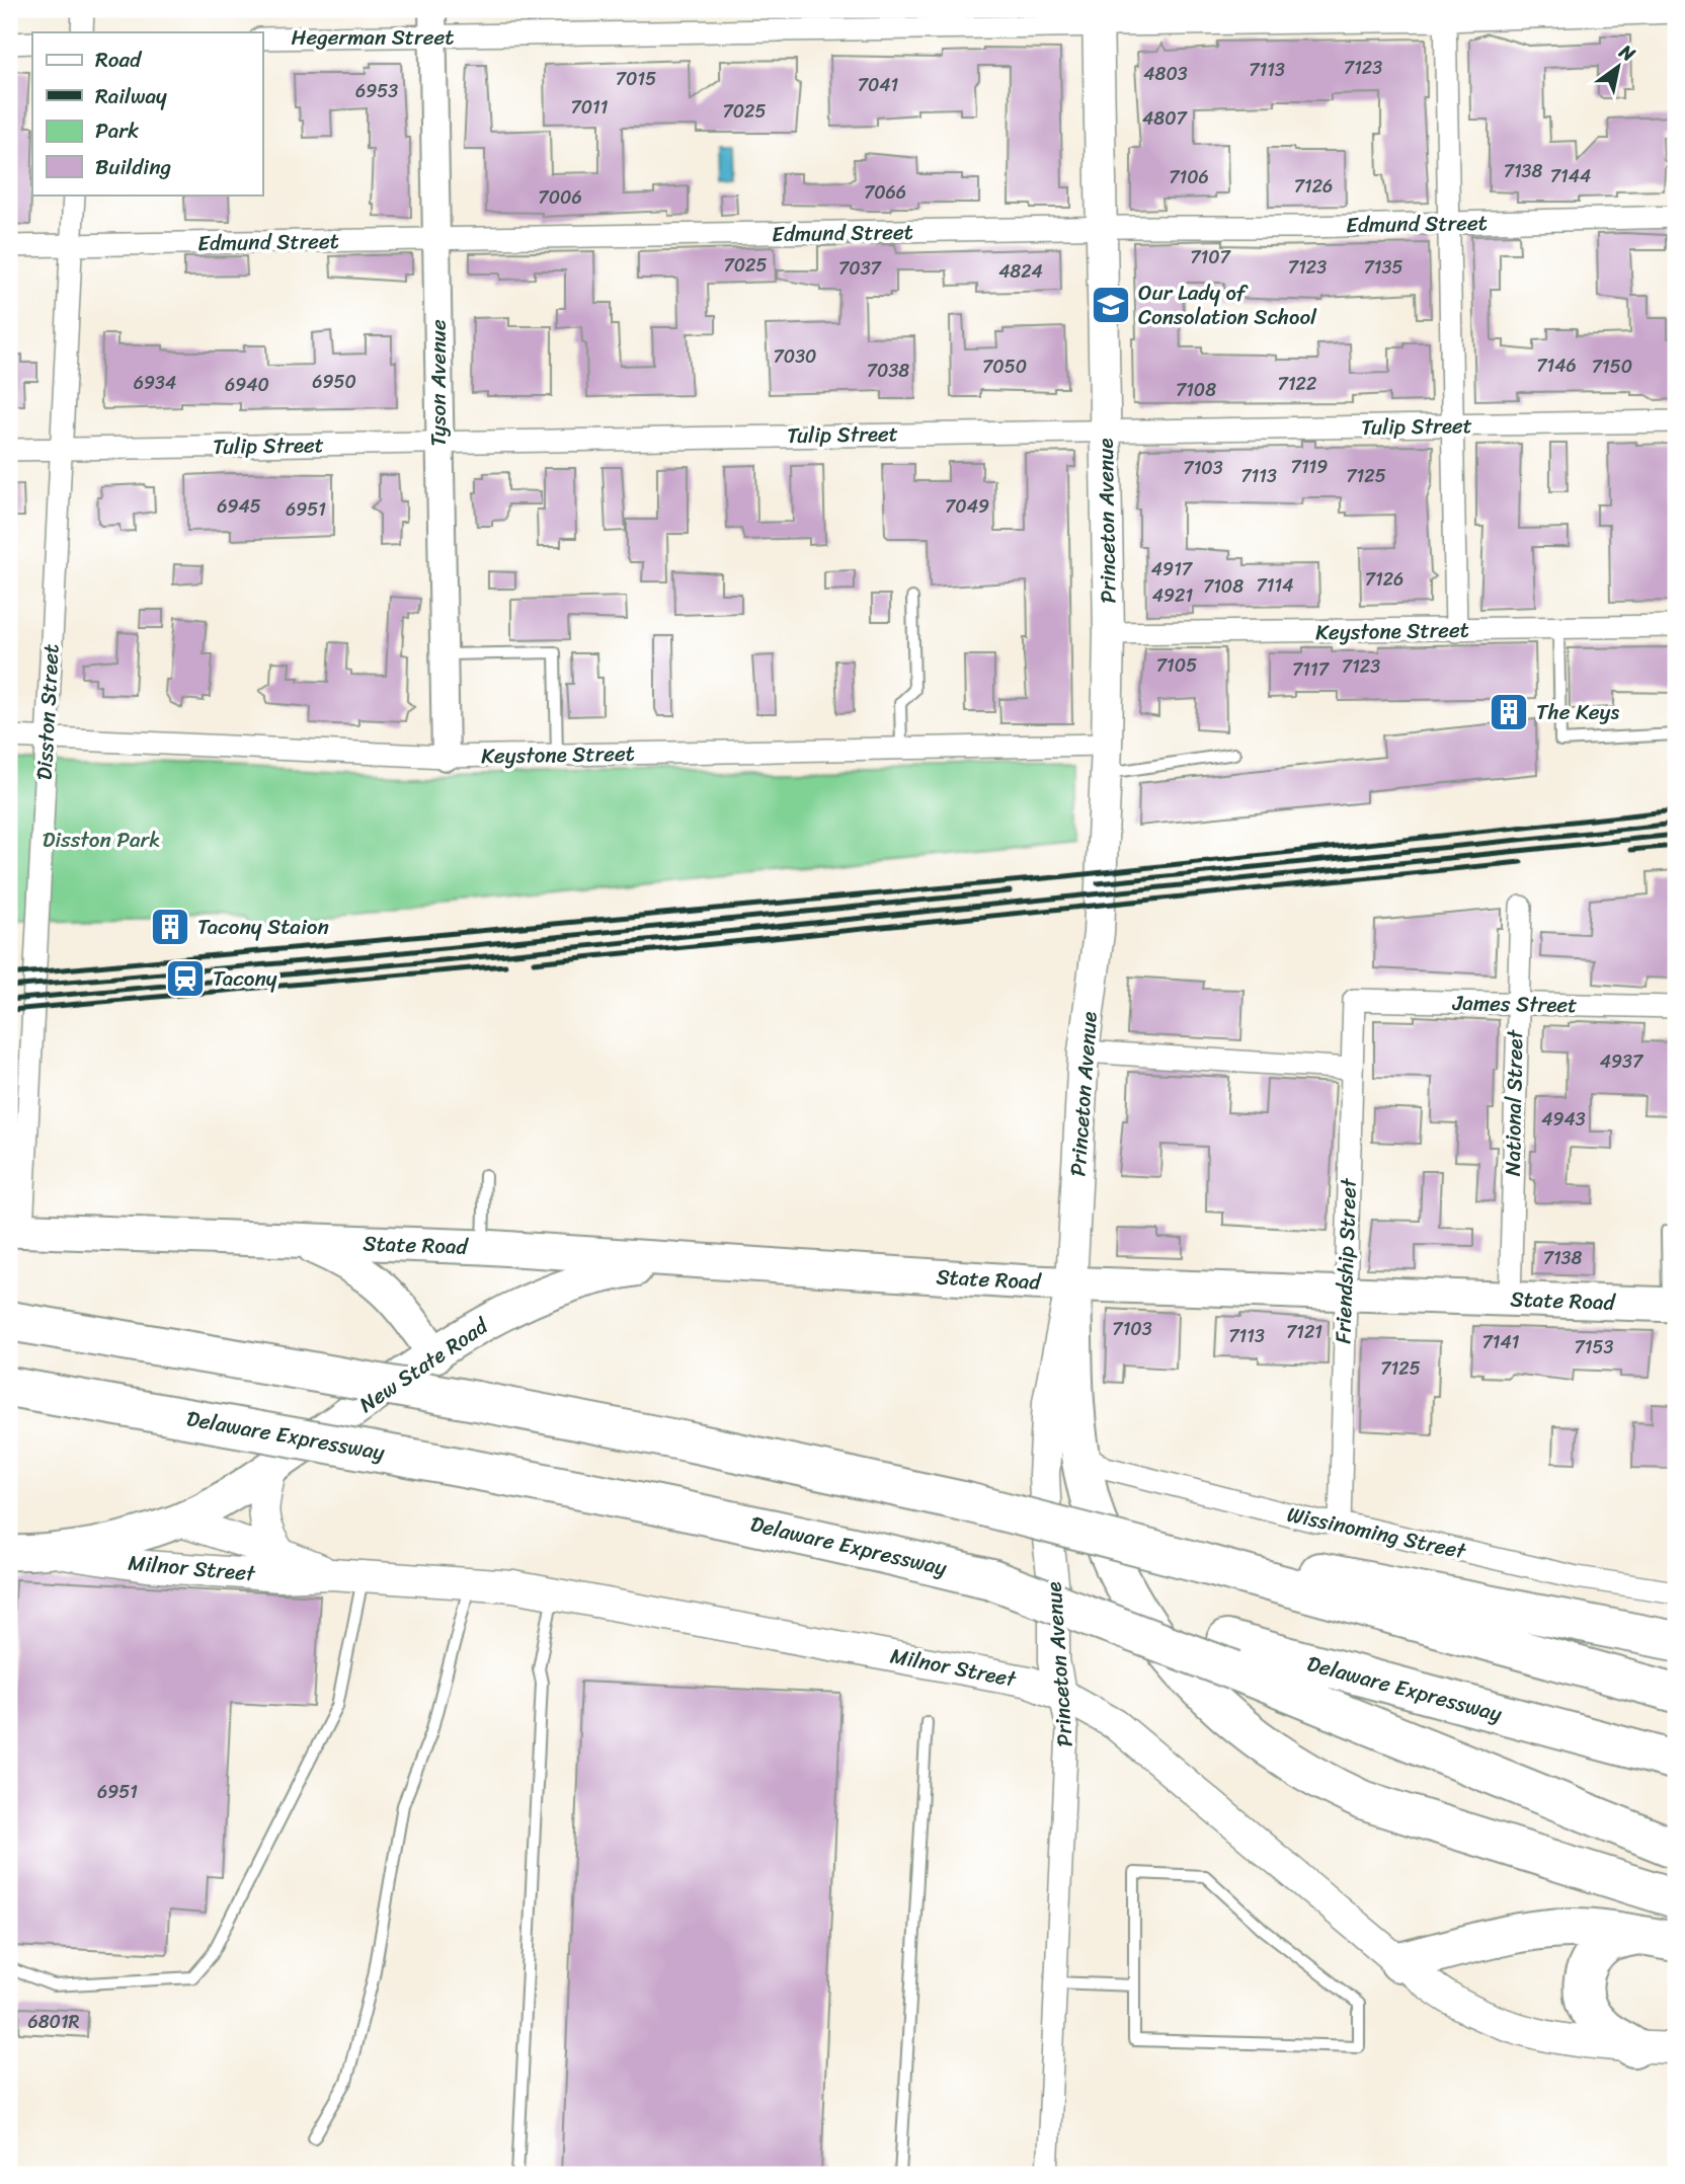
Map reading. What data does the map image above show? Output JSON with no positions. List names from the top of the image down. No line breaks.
{"streets":{"highway":["Delaware Expressway"],"main road":["Princeton Avenue","State Road","New State Road","Milnor Street"],"street":["Hegerman Street","Edmund Street","Tyson Avenue","Tulip Street","Keystone Street","Disston Street","James Street","National Street","Friendship Street","Wissinoming Street"]},"crossings":[["Hegerman Street","Tyson Avenue"],["Hegerman Street","Princeton Avenue"],["Edmund Street","Tyson Avenue"],["Edmund Street","Princeton Avenue"],["Edmund Street","Disston Street"],["Tyson Avenue","Tulip Street"],["Tyson Avenue","Keystone Street"],["Tulip Street","Princeton Avenue"],["Tulip Street","Disston Street"],["Princeton Avenue","Keystone Street"],["Princeton Avenue","State Road"],["Princeton Avenue","Milnor Street"],["Keystone Street","Disston Street"],["Disston Street","State Road"],["James Street","National Street"],["James Street","Friendship Street"],["National Street","State Road"],["State Road","Friendship Street"],["State Road","New State Road"],["Friendship Street","Wissinoming Street"],["New State Road","Milnor Street"]],"parks":["Disston Park"],"places":{"school or university":["Our Lady of Consolation School"],"building":["The Keys","Tacony Staion"],"station":["Tacony"]},"house_numbers":["7123","7113","4803","7015","7041","6953","7011","7025","4807","7138","7144","7106","7126","7066","7006","7107","7025","7123","7135","7037","4824","7030","7146","7050","7150","7038","6950","6934","7122","6940","7108","7119","7103","7113","7125","6945","7049","6951","4917","7126","7114","7108","4921","7105","7123","7117","4937","4943","7138","7103","7121","7113","7141","7153","7125","6951","6801R"],"legend":["Road","Railway","Park","Building"],"north":"top right"}
